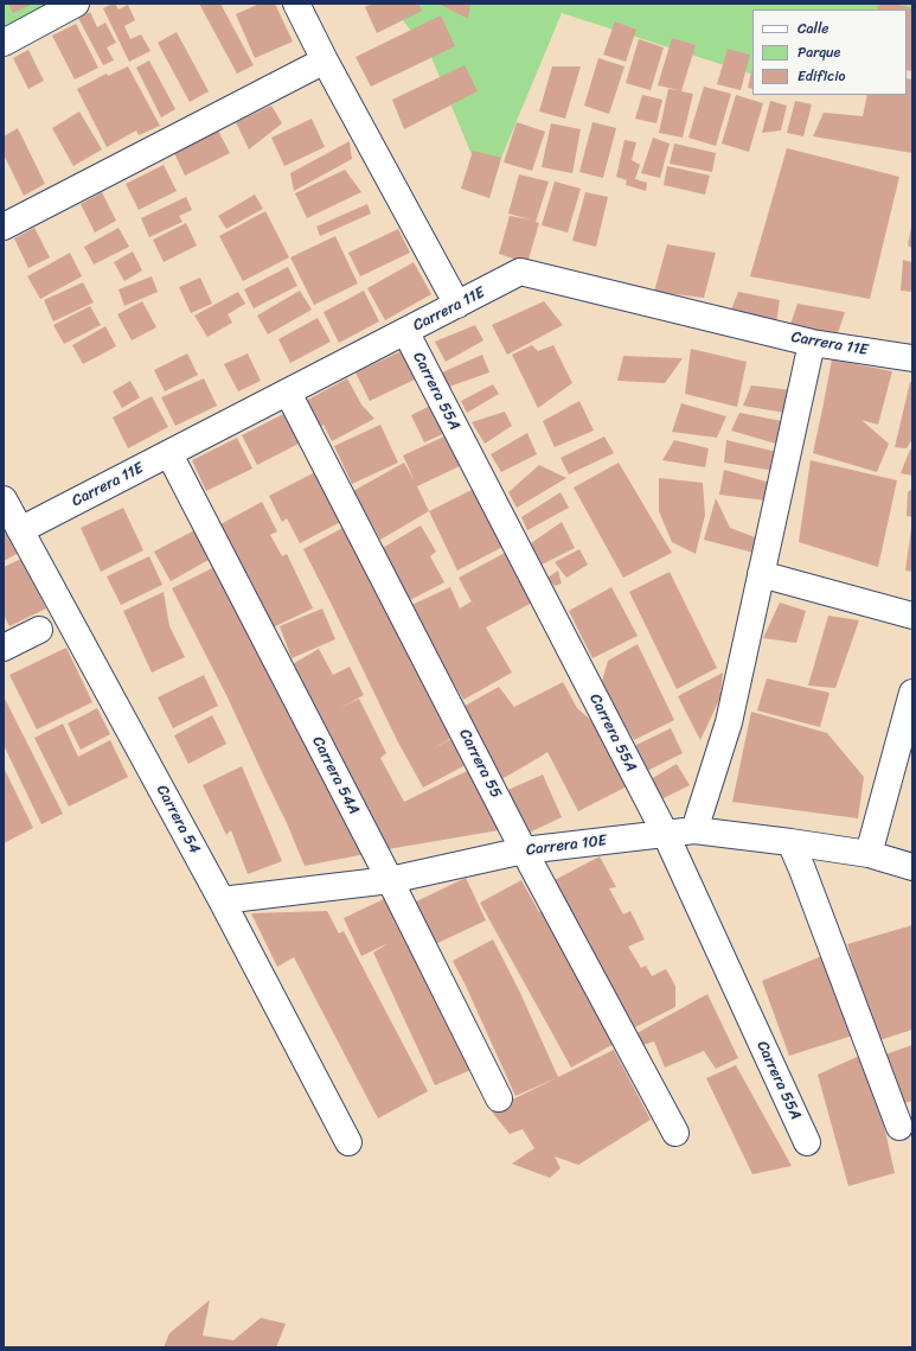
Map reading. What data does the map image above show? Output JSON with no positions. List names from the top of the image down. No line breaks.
{"streets":{"street":["Carrera 11E","Carrera 55A","Carrera 55","Carrera 54A","Carrera 54","Carrera 10E"]},"crossings":[["Carrera 11E","Carrera 55A"],["Carrera 11E","Carrera 55"],["Carrera 11E","Carrera 54A"],["Carrera 11E","Carrera 54"],["Carrera 55A","Carrera 10E"],["Carrera 55","Carrera 10E"],["Carrera 54A","Carrera 10E"],["Carrera 54","Carrera 10E"]],"legend":["Calle","Parque","Edificio"]}
